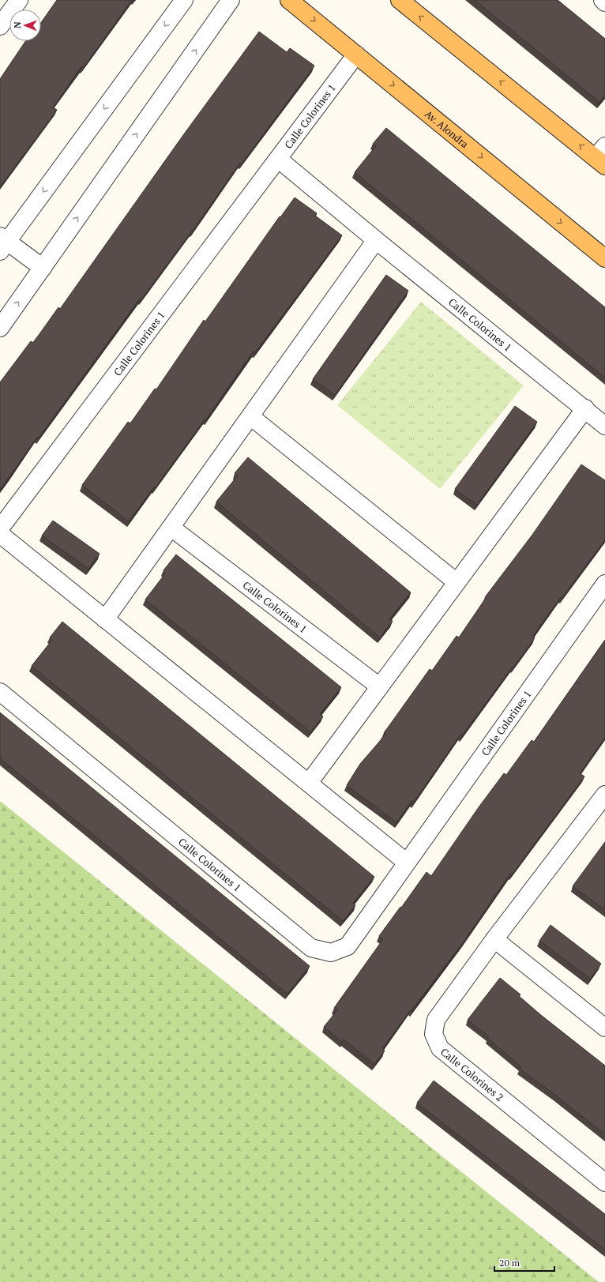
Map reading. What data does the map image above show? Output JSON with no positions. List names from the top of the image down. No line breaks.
{"streets":{"main road":["Av. Alondra"],"street":["Calle Colorines 1","Calle Colorines 2"]},"crossings":[["Calle Colorines 1","Av. Alondra"]],"scale_bar":"20 m","north":"left"}
